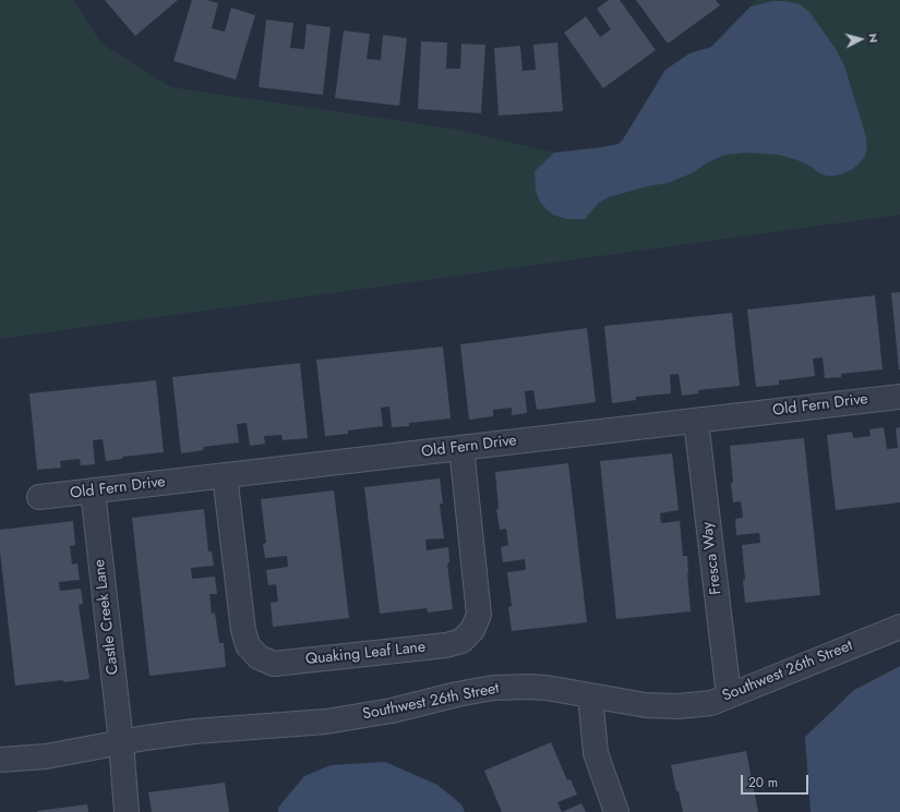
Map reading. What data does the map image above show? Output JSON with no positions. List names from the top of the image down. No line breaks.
{"streets":{"street":["Old Fern Drive","Fresca Way","Castle Creek Lane","Quaking Leaf Lane","Southwest 26th Street"]},"crossings":[["Old Fern Drive","Fresca Way"],["Old Fern Drive","Castle Creek Lane"],["Old Fern Drive","Quaking Leaf Lane"],["Fresca Way","Southwest 26th Street"],["Castle Creek Lane","Southwest 26th Street"]],"scale_bar":"20 m","north":"right"}
